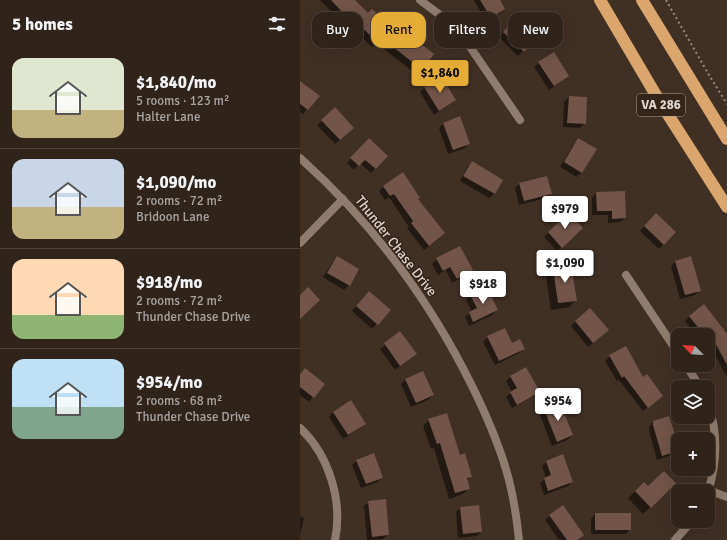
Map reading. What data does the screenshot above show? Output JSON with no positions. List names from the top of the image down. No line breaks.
{"streets":{"highway":["VA 286"],"street":["Thunder Chase Drive"]},"north":"top left","page":{"heading":"5 homes","chip":["Buy","Rent","Filters","New"],"list":[{"name":"$1,840/mo","note":"5 rooms · 123 m² · Halter Lane"},{"name":"$1,090/mo","note":"2 rooms · 72 m² · Bridoon Lane"},{"name":"$918/mo","note":"2 rooms · 72 m² · Thunder Chase Drive"},{"name":"$954/mo","note":"2 rooms · 68 m² · Thunder Chase Drive"}],"price":["$1,840","$979","$1,090","$918","$954"],"map_buttons":["+","−"]}}
